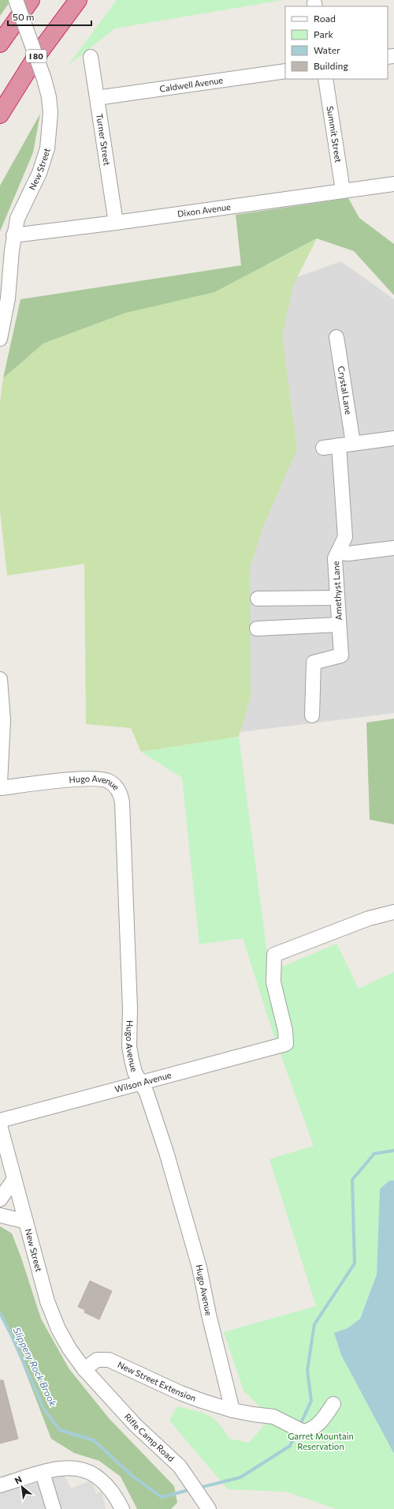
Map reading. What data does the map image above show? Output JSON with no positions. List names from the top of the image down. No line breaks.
{"streets":{"highway":["I 80"],"street":["Caldwell Avenue","Summit Street","Turner Street","New Street","Dixon Avenue","Crystal Lane","Amethyst Lane","Hugo Avenue","Wilson Avenue","New Street Extension","Rifle Camp Road"]},"crossings":[["Caldwell Avenue","Turner Street"],["Summit Street","Dixon Avenue"],["Turner Street","Dixon Avenue"],["New Street","Dixon Avenue"],["New Street","New Street Extension"],["New Street","Rifle Camp Road"],["Hugo Avenue","Wilson Avenue"],["Hugo Avenue","New Street Extension"],["New Street Extension","Rifle Camp Road"]],"water":["Slippery Rock Brook"],"parks":["Garret Mountain Reservation"],"legend":["Road","Park","Water","Building"],"scale_bar":"50 m","north":"top left"}
